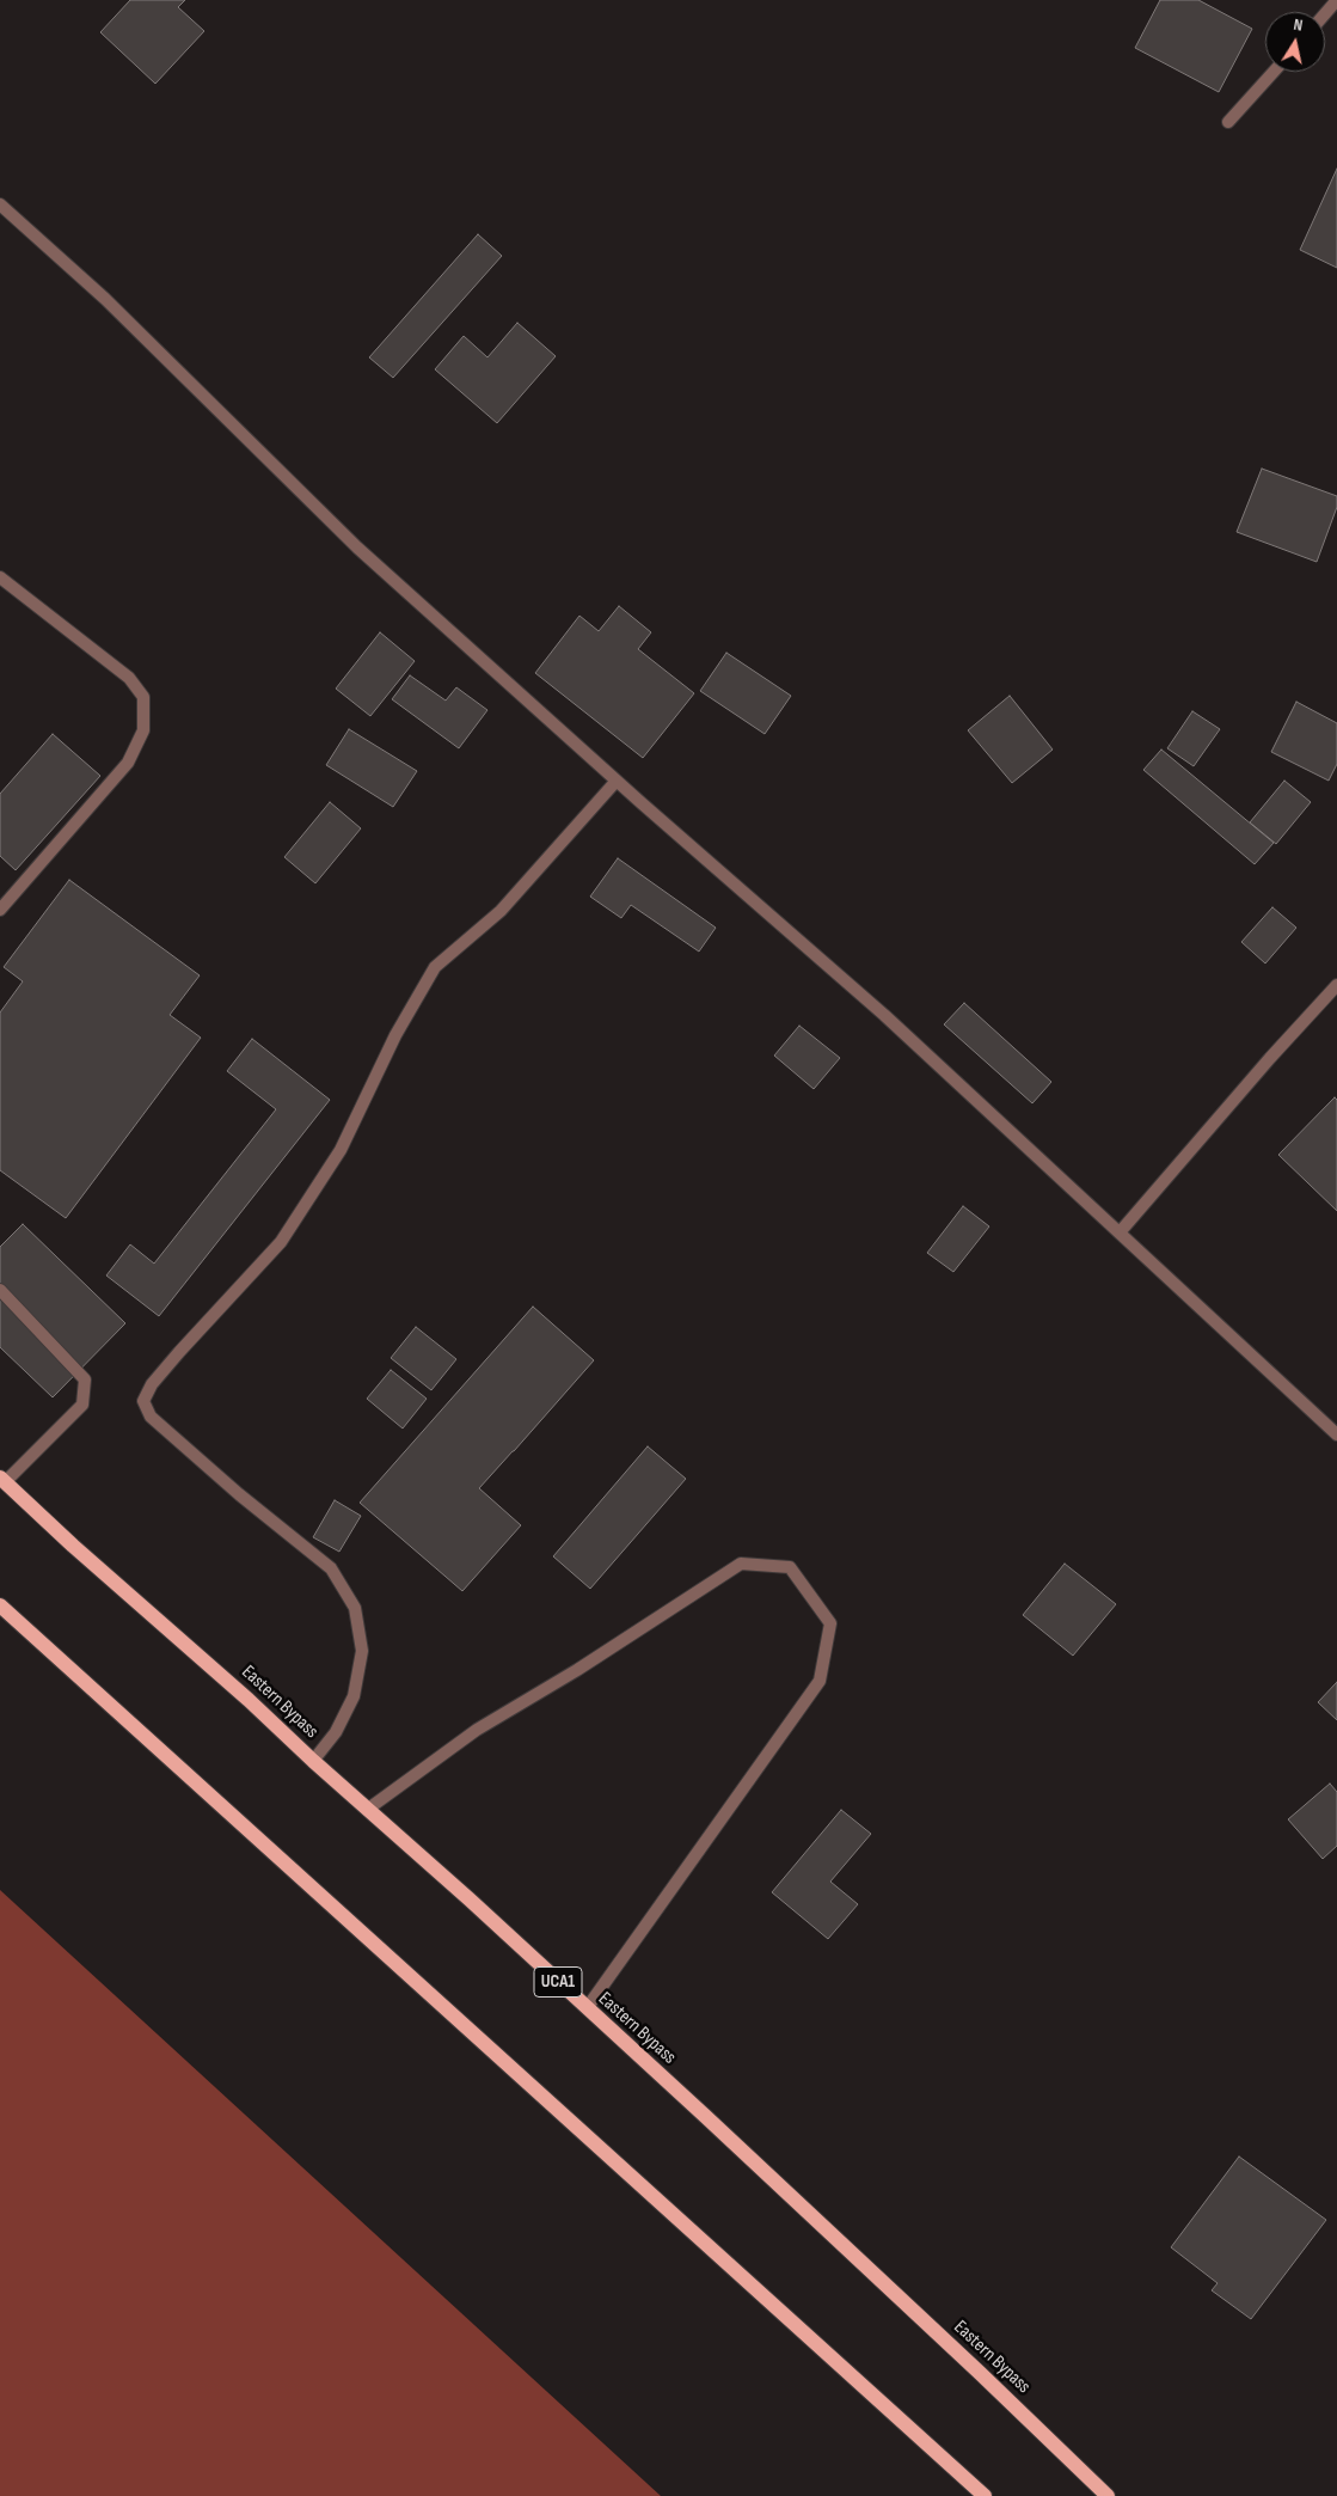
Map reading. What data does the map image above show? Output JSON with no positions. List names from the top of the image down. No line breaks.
{"streets":{"main road":["Eastern Bypass","UCA1"]},"north":"top"}
